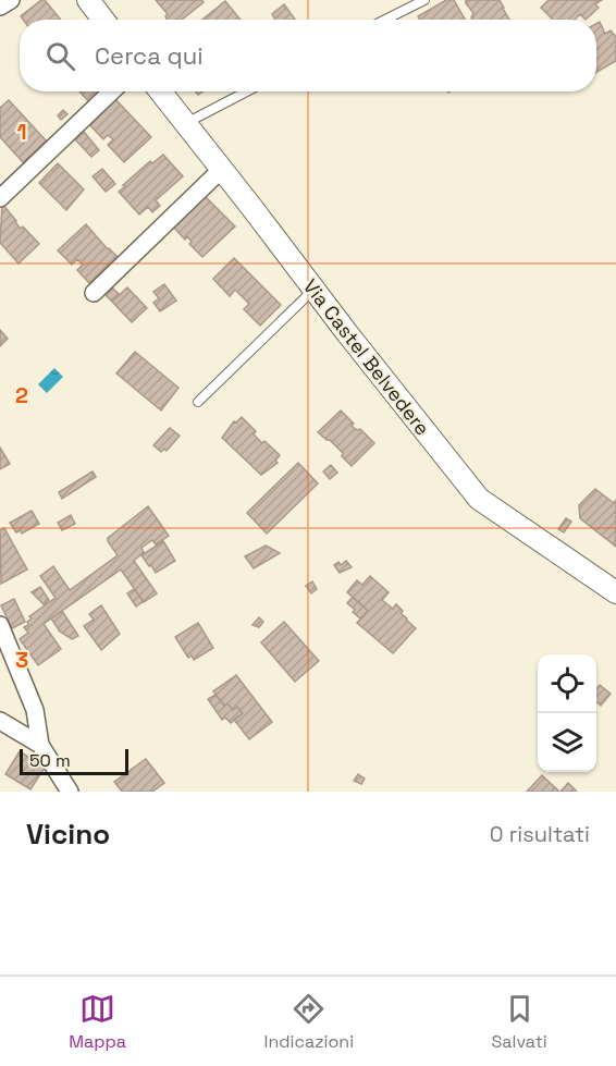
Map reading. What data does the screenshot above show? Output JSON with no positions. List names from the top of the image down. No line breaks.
{"streets":{"street":["Via Castel Belvedere"]},"scale_bar":"50 m","page":{"search":"Cerca qui","scale":"50 m","heading":["Vicino","0 risultati"],"nav":["Mappa","Indicazioni","Salvati"]},"grid":{"rows":["1","2","3"]}}
